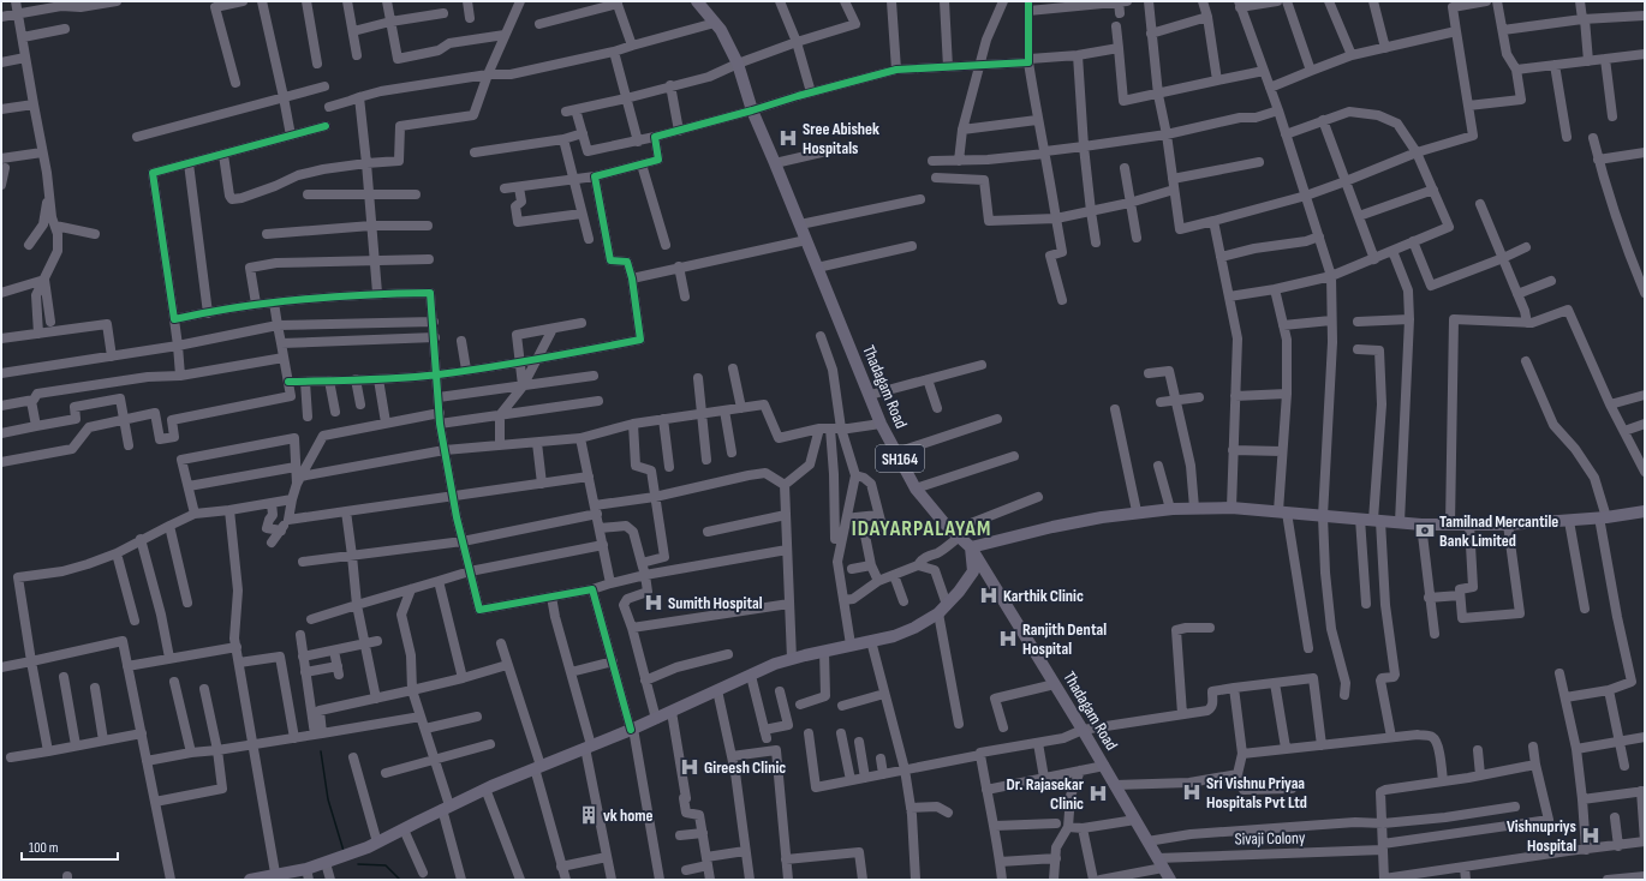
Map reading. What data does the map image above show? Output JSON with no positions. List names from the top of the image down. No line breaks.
{"streets":{"main road":["Thadagam Road","SH164"],"street":["Sivaji Colony"]},"crossings":[["Thadagam Road","Sivaji Colony"]],"districts":["IDAYARPALAYAM"],"places":{"hospital":["Sree Abishek Hospitals","Karthik Clinic","Sumith Hospital","Ranjith Dental Hospital","Gireesh Clinic","Sri Vishnu Priyaa Hospitals Pvt Ltd","Dr. Rajasekar Clinic","Vishnupriys Hospital"],"bank":["Tamilnad Mercantile Bank Limited"],"building":["vk home"]},"scale_bar":"100 m"}
